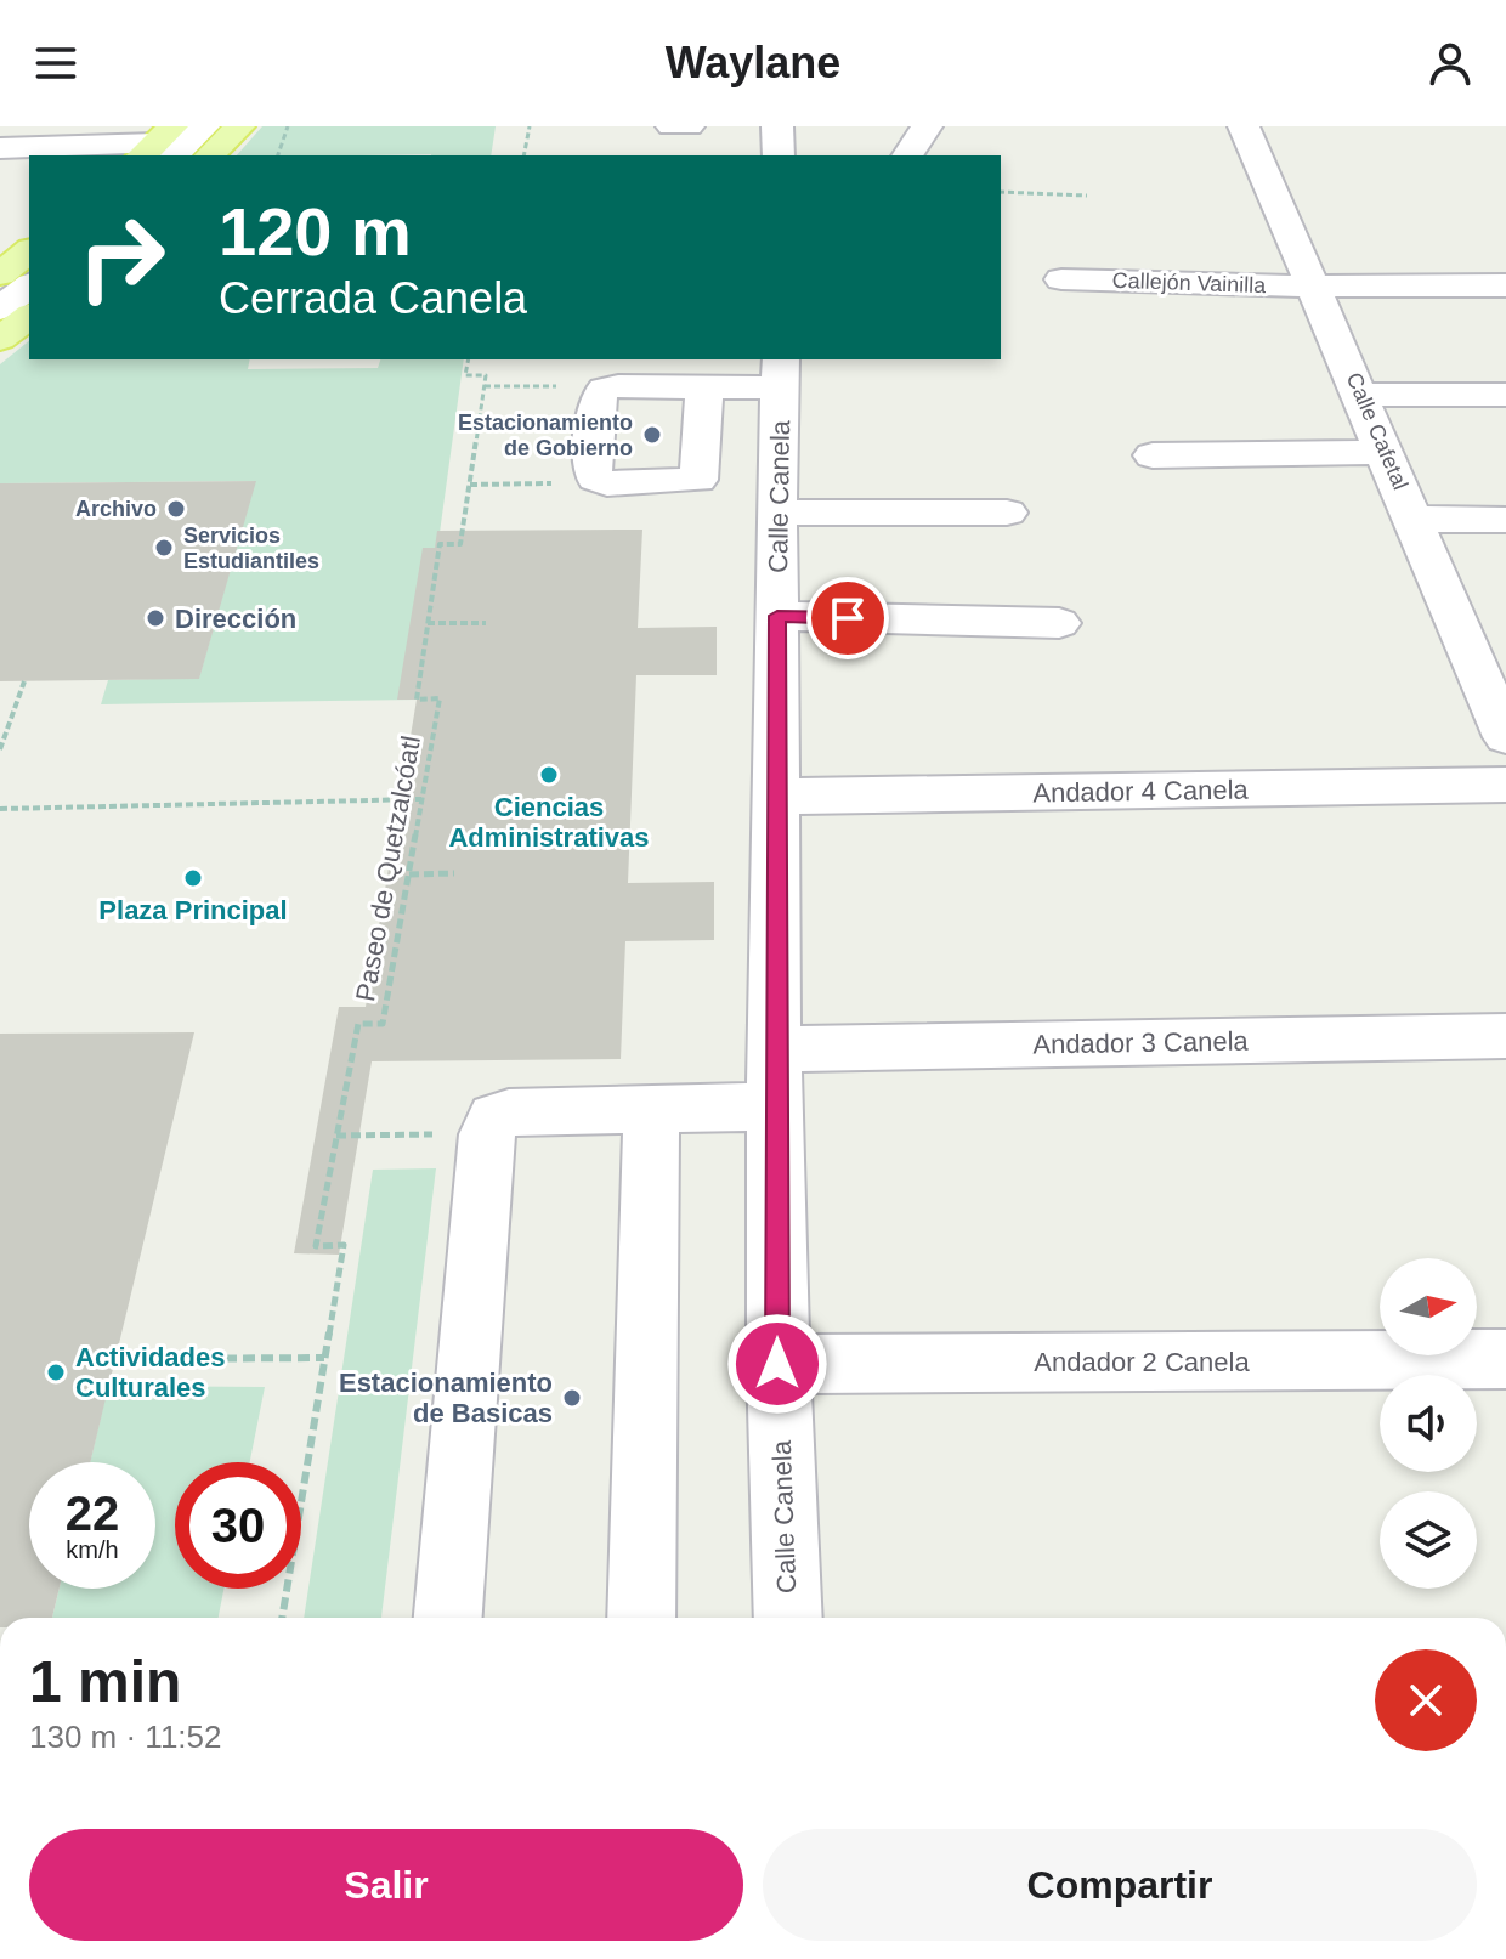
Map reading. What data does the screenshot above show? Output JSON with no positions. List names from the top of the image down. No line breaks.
{"streets":{"street":["Callejón Vainilla","Calle Cafetal","Calle Canela","Andador 4 Canela","Andador 3 Canela","Andador 2 Canela"],"path":["Paseo de Quetzalcóatl"]},"crossings":[["Callejón Vainilla","Calle Cafetal"],["Calle Canela","Andador 4 Canela"],["Calle Canela","Andador 3 Canela"],["Calle Canela","Andador 2 Canela"]],"places":["Estacionamiento de Gobierno","Archivo","Servicios Estudiantiles","Dirección","Ciencias Administrativas","Plaza Principal","Actividades Culturales","Estacionamiento de Basicas"],"north":"right","page":{"header":"Waylane","turn":["120 m","Cerrada Canela"],"speed":"22 km/h","limit":"30","heading":["1 min","130 m · 11:52"],"buttons":["Salir","Compartir"]}}
